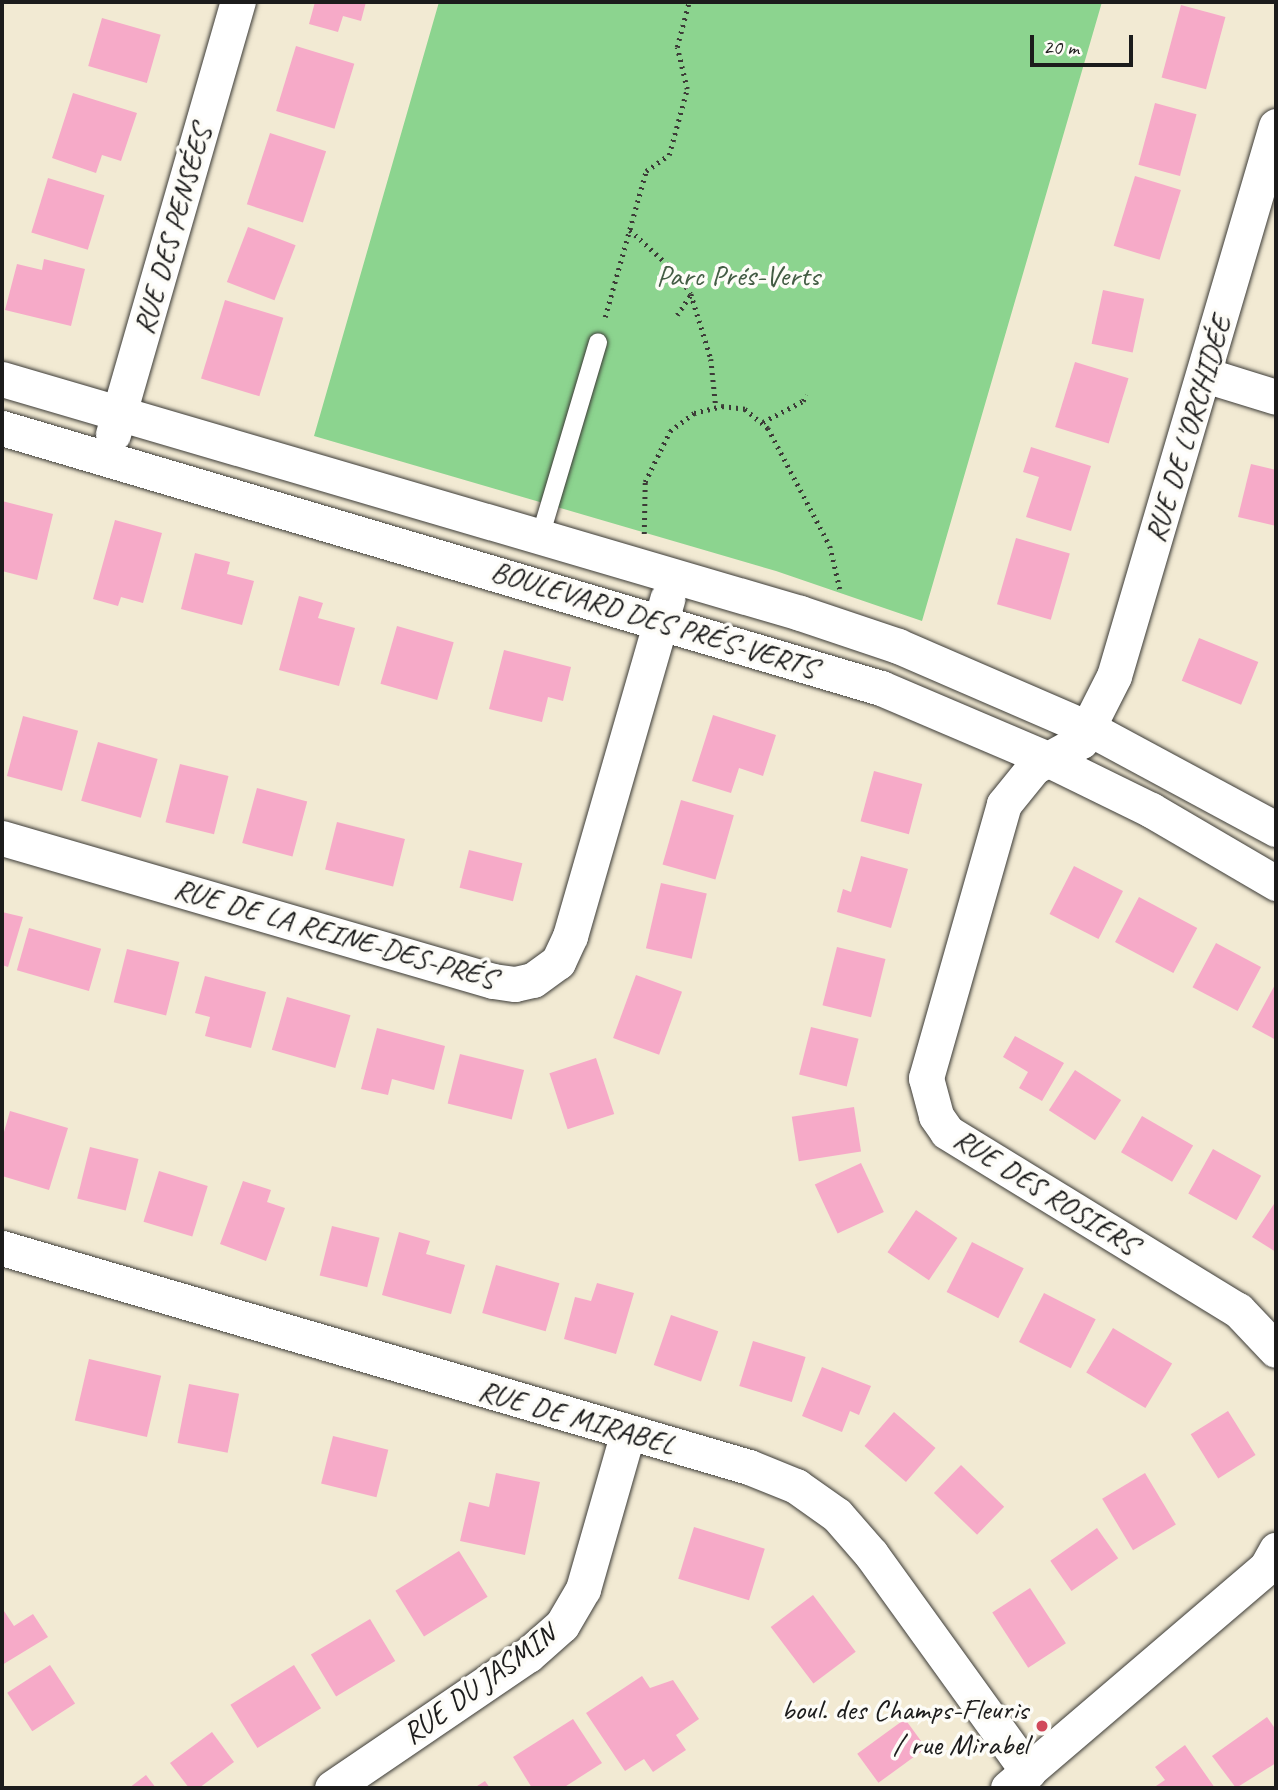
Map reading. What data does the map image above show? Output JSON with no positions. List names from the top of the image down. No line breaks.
{"streets":{"street":["RUE DES PENSÉES","RUE DE L'ORCHIDÉE","BOULEVARD DES PRÉS-VERTS","RUE DE LA REINE-DES-PRÉS","RUE DES ROSIERS","RUE DE MIRABEL","RUE DU JASMIN"]},"crossings":[["RUE DES PENSÉES","BOULEVARD DES PRÉS-VERTS"],["RUE DE L'ORCHIDÉE","BOULEVARD DES PRÉS-VERTS"],["RUE DE L'ORCHIDÉE","RUE DES ROSIERS"],["BOULEVARD DES PRÉS-VERTS","RUE DE LA REINE-DES-PRÉS"],["BOULEVARD DES PRÉS-VERTS","RUE DES ROSIERS"],["RUE DE MIRABEL","RUE DU JASMIN"]],"parks":["Parc Prés-Verts"],"places":["boul. des Champs-Fleuris / rue Mirabel"],"scale_bar":"20 m"}
